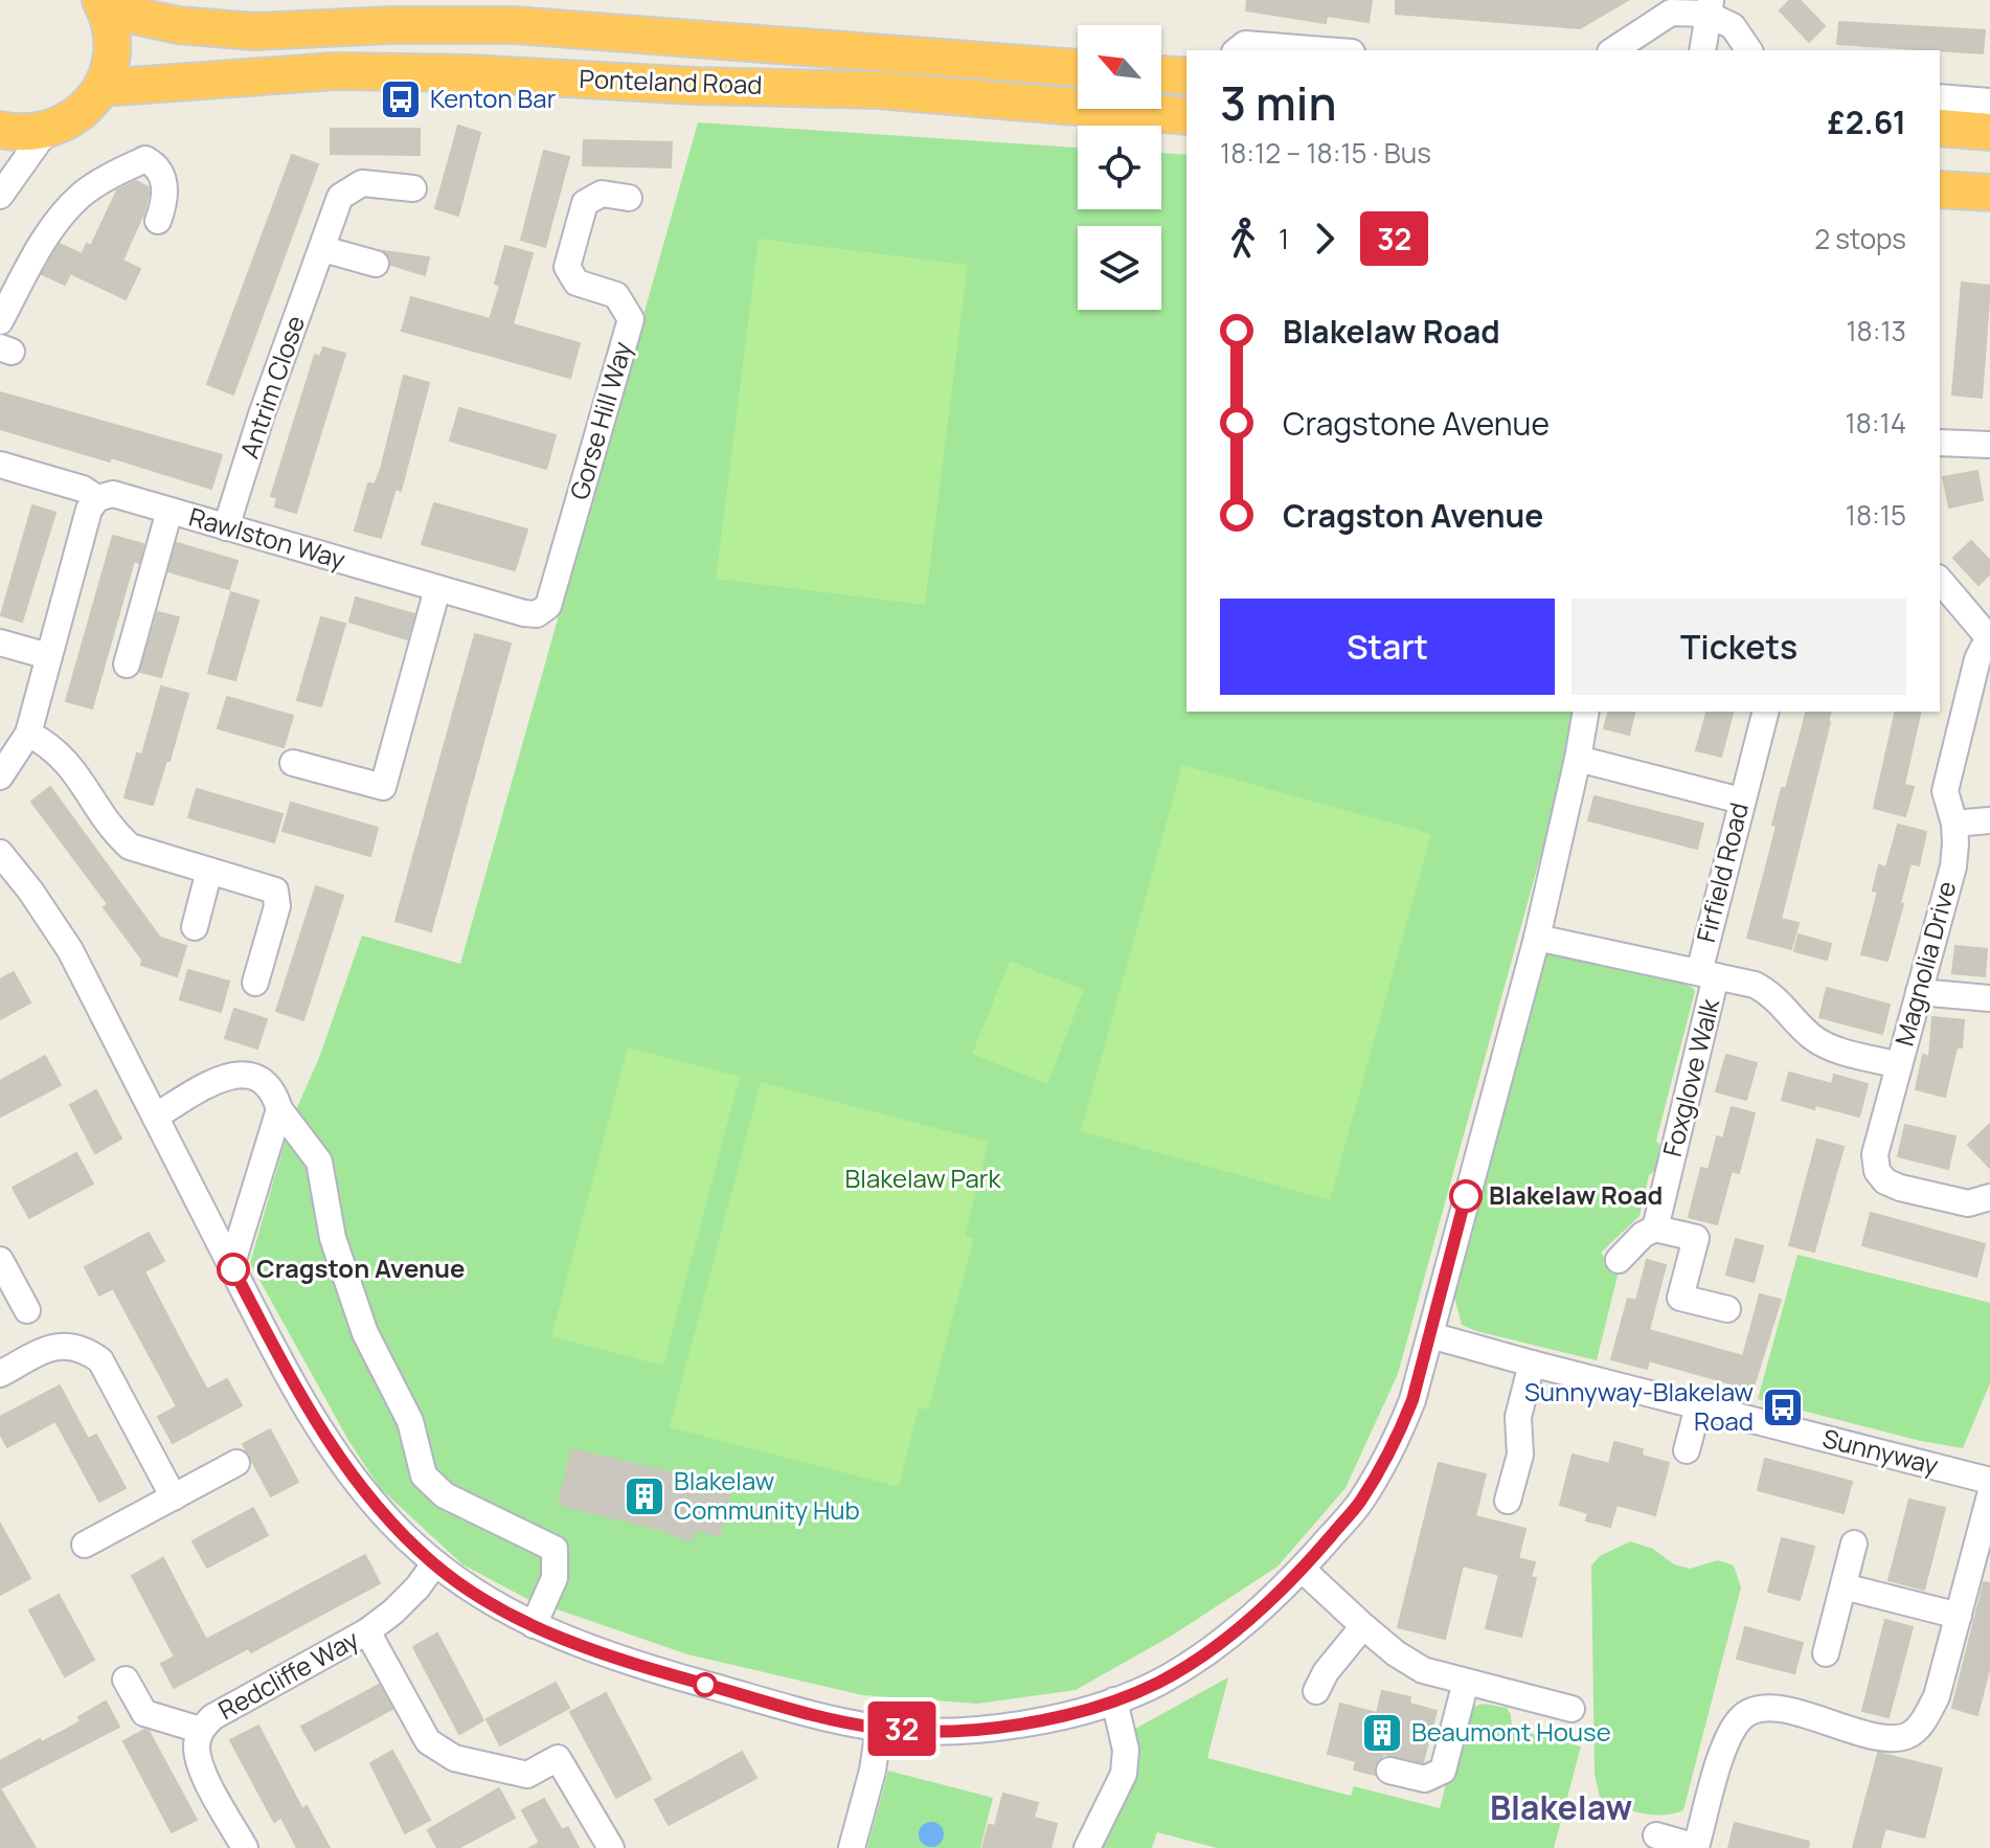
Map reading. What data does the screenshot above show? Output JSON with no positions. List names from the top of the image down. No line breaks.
{"streets":{"highway":["Ponteland Road"],"street":["Antrim Close","Gorse Hill Way","Rawlston Way","Firfield Road","Magnolia Drive","Foxglove Walk","Sunnyway","Redcliffe Way"]},"crossings":[["Antrim Close","Rawlston Way"],["Gorse Hill Way","Rawlston Way"],["Firfield Road","Foxglove Walk"]],"districts":["Blakelaw"],"parks":["Blakelaw Park"],"places":{"bus stop":["Kenton Bar","Sunnyway-Blakelaw Road"],"other":["Blakelaw Road","Cragston Avenue"],"building":["Blakelaw Community Hub","Beaumont House"]},"lines":["bus line 32"],"north":"top left","page":{"on_map":"32","heading":["3 min","18:12 – 18:15 · Bus","£2.61"],"legs":["1","32","2 stops"],"list":[{"name":"Blakelaw Road","value":"18:13"},{"name":"Cragstone Avenue","value":"18:14"},{"name":"Cragston Avenue","value":"18:15"}],"buttons":["Start","Tickets"]}}
